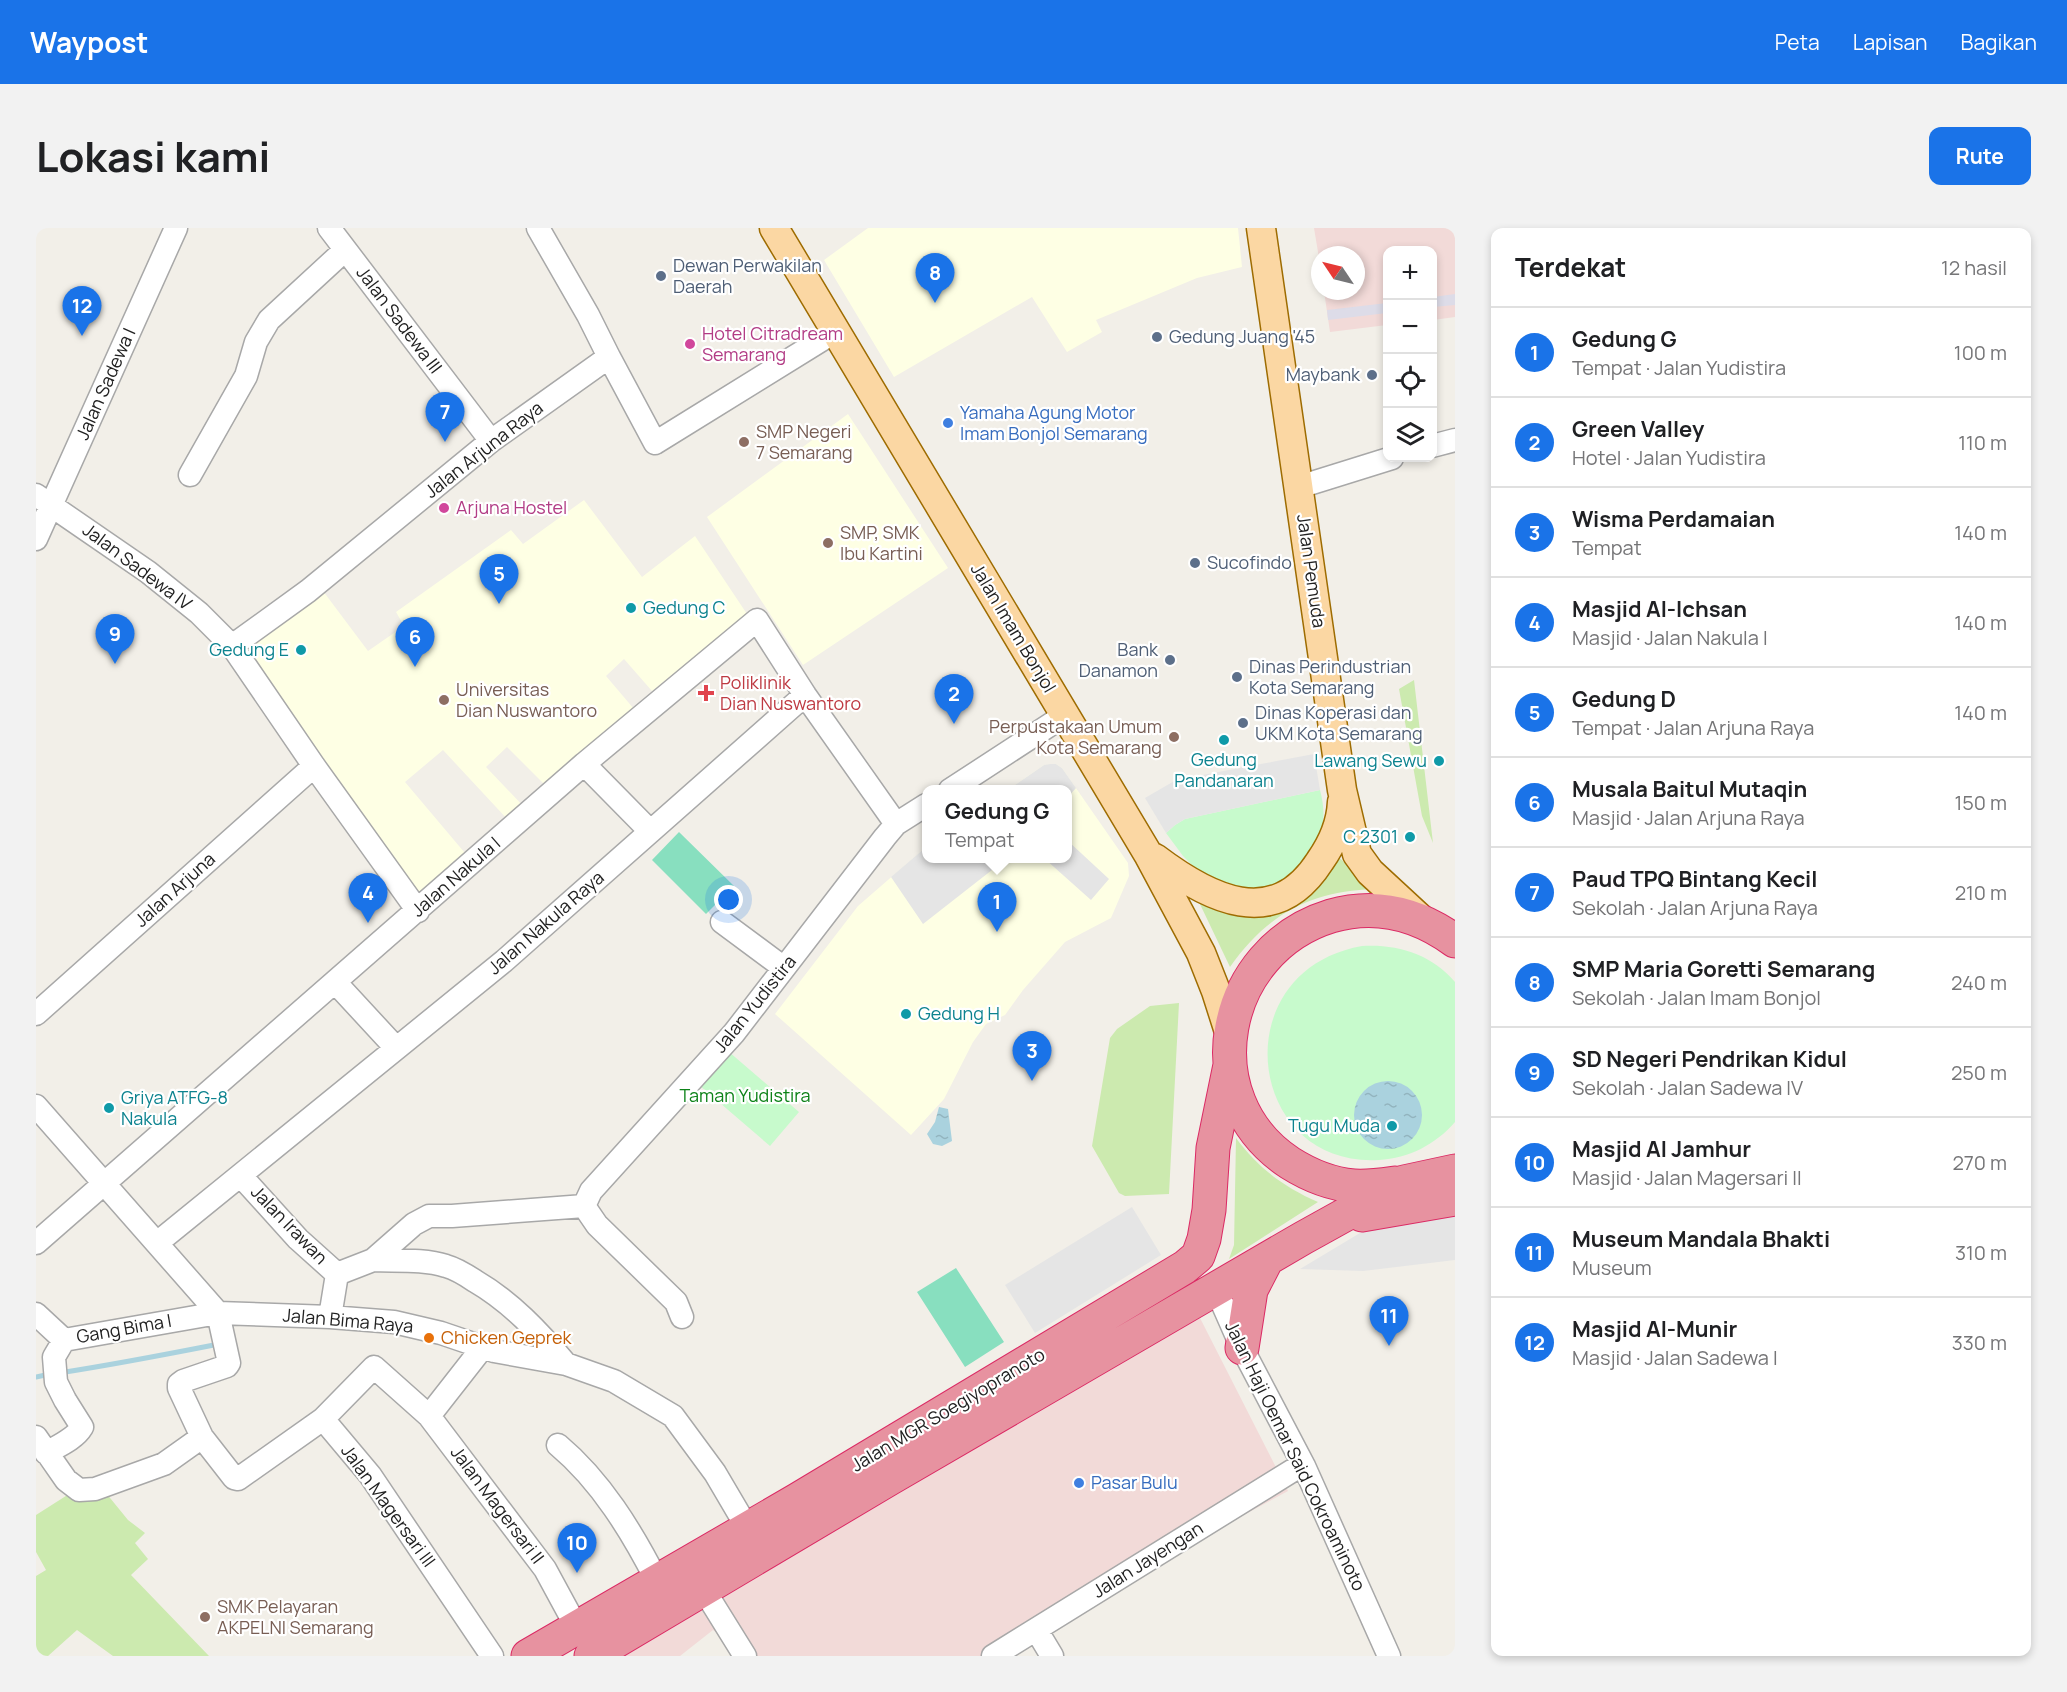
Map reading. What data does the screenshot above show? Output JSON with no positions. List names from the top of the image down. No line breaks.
{"streets":{"highway":["Jalan MGR Soegiyopranoto"],"main road":["Jalan Pemuda","Jalan Imam Bonjol"],"street":["Jalan Sadewa III","Jalan Sadewa I","Jalan Arjuna Raya","Jalan Sadewa IV","Jalan Nakula I","Jalan Arjuna","Jalan Nakula Raya","Jalan Yudistira","Jalan Irawan","Jalan Bima Raya","Gang Bima I","Jalan Haji Oemar Said Cokroaminoto","Jalan Magersari II","Jalan Magersari III","Jalan Jayengan"]},"crossings":[["Jalan Sadewa III","Jalan Arjuna Raya"],["Jalan Sadewa I","Jalan Sadewa IV"],["Jalan Arjuna Raya","Jalan Sadewa IV"],["Jalan Pemuda","Jalan MGR Soegiyopranoto"],["Jalan Imam Bonjol","Jalan MGR Soegiyopranoto"],["Jalan Nakula I","Jalan Nakula Raya"],["Jalan Nakula Raya","Jalan Irawan"],["Jalan Yudistira","Jalan Irawan"],["Jalan Irawan","Jalan Bima Raya"],["Jalan Bima Raya","Gang Bima I"],["Jalan Bima Raya","Jalan MGR Soegiyopranoto"],["Jalan MGR Soegiyopranoto","Jalan Haji Oemar Said Cokroaminoto"],["Jalan MGR Soegiyopranoto","Jalan Magersari II"],["Jalan Haji Oemar Said Cokroaminoto","Jalan Jayengan"],["Jalan Magersari II","Jalan Magersari III"]],"parks":["Taman Yudistira"],"places":{"other":["Dewan Perwakilan Daerah","Gedung Juang '45","Hotel Citradream Semarang","Maybank","Yamaha Agung Motor Imam Bonjol Semarang","SMP Negeri 7 Semarang","Arjuna Hostel","SMP, SMK Ibu Kartini","Sucofindo","Gedung C","Gedung E","Bank Danamon","Dinas Perindustrian Kota Semarang","Universitas Dian Nuswantoro","Dinas Koperasi dan UKM Kota Semarang","Perpustakaan Umum Kota Semarang","Gedung Pandanaran","Lawang Sewu","C 2301","Gedung H","Griya ATFG-8 Nakula","Tugu Muda","Chicken Geprek","Pasar Bulu","SMK Pelayaran AKPELNI Semarang"],"health":["Poliklinik Dian Nuswantoro"]},"north":"top left","page":{"header":"Waypost","nav":["Peta","Lapisan","Bagikan"],"title":"Lokasi kami","buttons":"Rute","heading":["Terdekat","12 hasil"],"map_buttons":["+","−"],"pins":["8","12","7","5","9","6","2","4","1","3","11","10"],"list":[{"mark":"1","name":"Gedung G","note":"Tempat · Jalan Yudistira","value":"100 m"},{"mark":"2","name":"Green Valley","note":"Hotel · Jalan Yudistira","value":"110 m"},{"mark":"3","name":"Wisma Perdamaian","note":"Tempat","value":"140 m"},{"mark":"4","name":"Masjid Al-Ichsan","note":"Masjid · Jalan Nakula I","value":"140 m"},{"mark":"5","name":"Gedung D","note":"Tempat · Jalan Arjuna Raya","value":"140 m"},{"mark":"6","name":"Musala Baitul Mutaqin","note":"Masjid · Jalan Arjuna Raya","value":"150 m"},{"mark":"7","name":"Paud TPQ Bintang Kecil","note":"Sekolah · Jalan Arjuna Raya","value":"210 m"},{"mark":"8","name":"SMP Maria Goretti Semarang","note":"Sekolah · Jalan Imam Bonjol","value":"240 m"},{"mark":"9","name":"SD Negeri Pendrikan Kidul","note":"Sekolah · Jalan Sadewa IV","value":"250 m"},{"mark":"10","name":"Masjid Al Jamhur","note":"Masjid · Jalan Magersari II","value":"270 m"},{"mark":"11","name":"Museum Mandala Bhakti","note":"Museum","value":"310 m"},{"mark":"12","name":"Masjid Al-Munir","note":"Masjid · Jalan Sadewa I","value":"330 m"}],"popup":["Gedung G","Tempat"]}}
